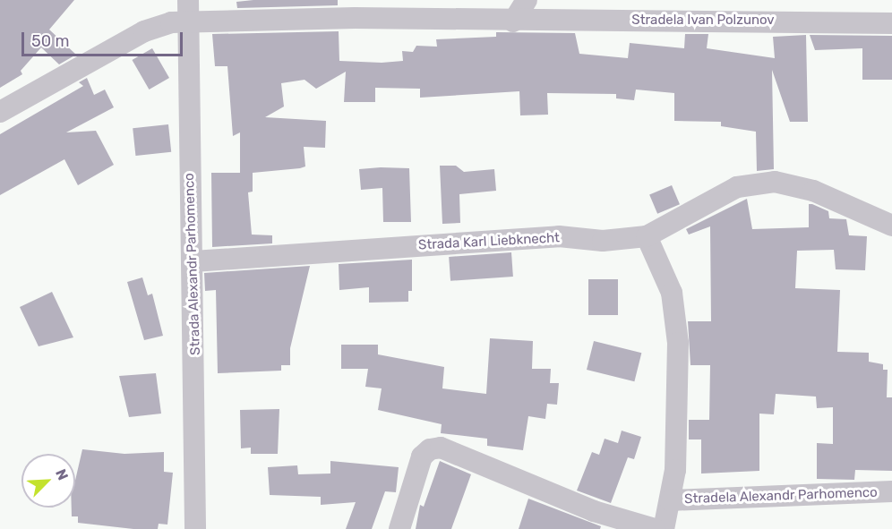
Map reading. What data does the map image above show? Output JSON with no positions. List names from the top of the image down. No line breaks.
{"streets":{"street":["Stradela Ivan Polzunov","Strada Karl Liebknecht","Strada Alexandr Parhomenco","Stradela Alexandr Parhomenco"]},"crossings":[["Stradela Ivan Polzunov","Strada Alexandr Parhomenco"],["Strada Karl Liebknecht","Strada Alexandr Parhomenco"]],"scale_bar":"50 m","north":"top right"}
